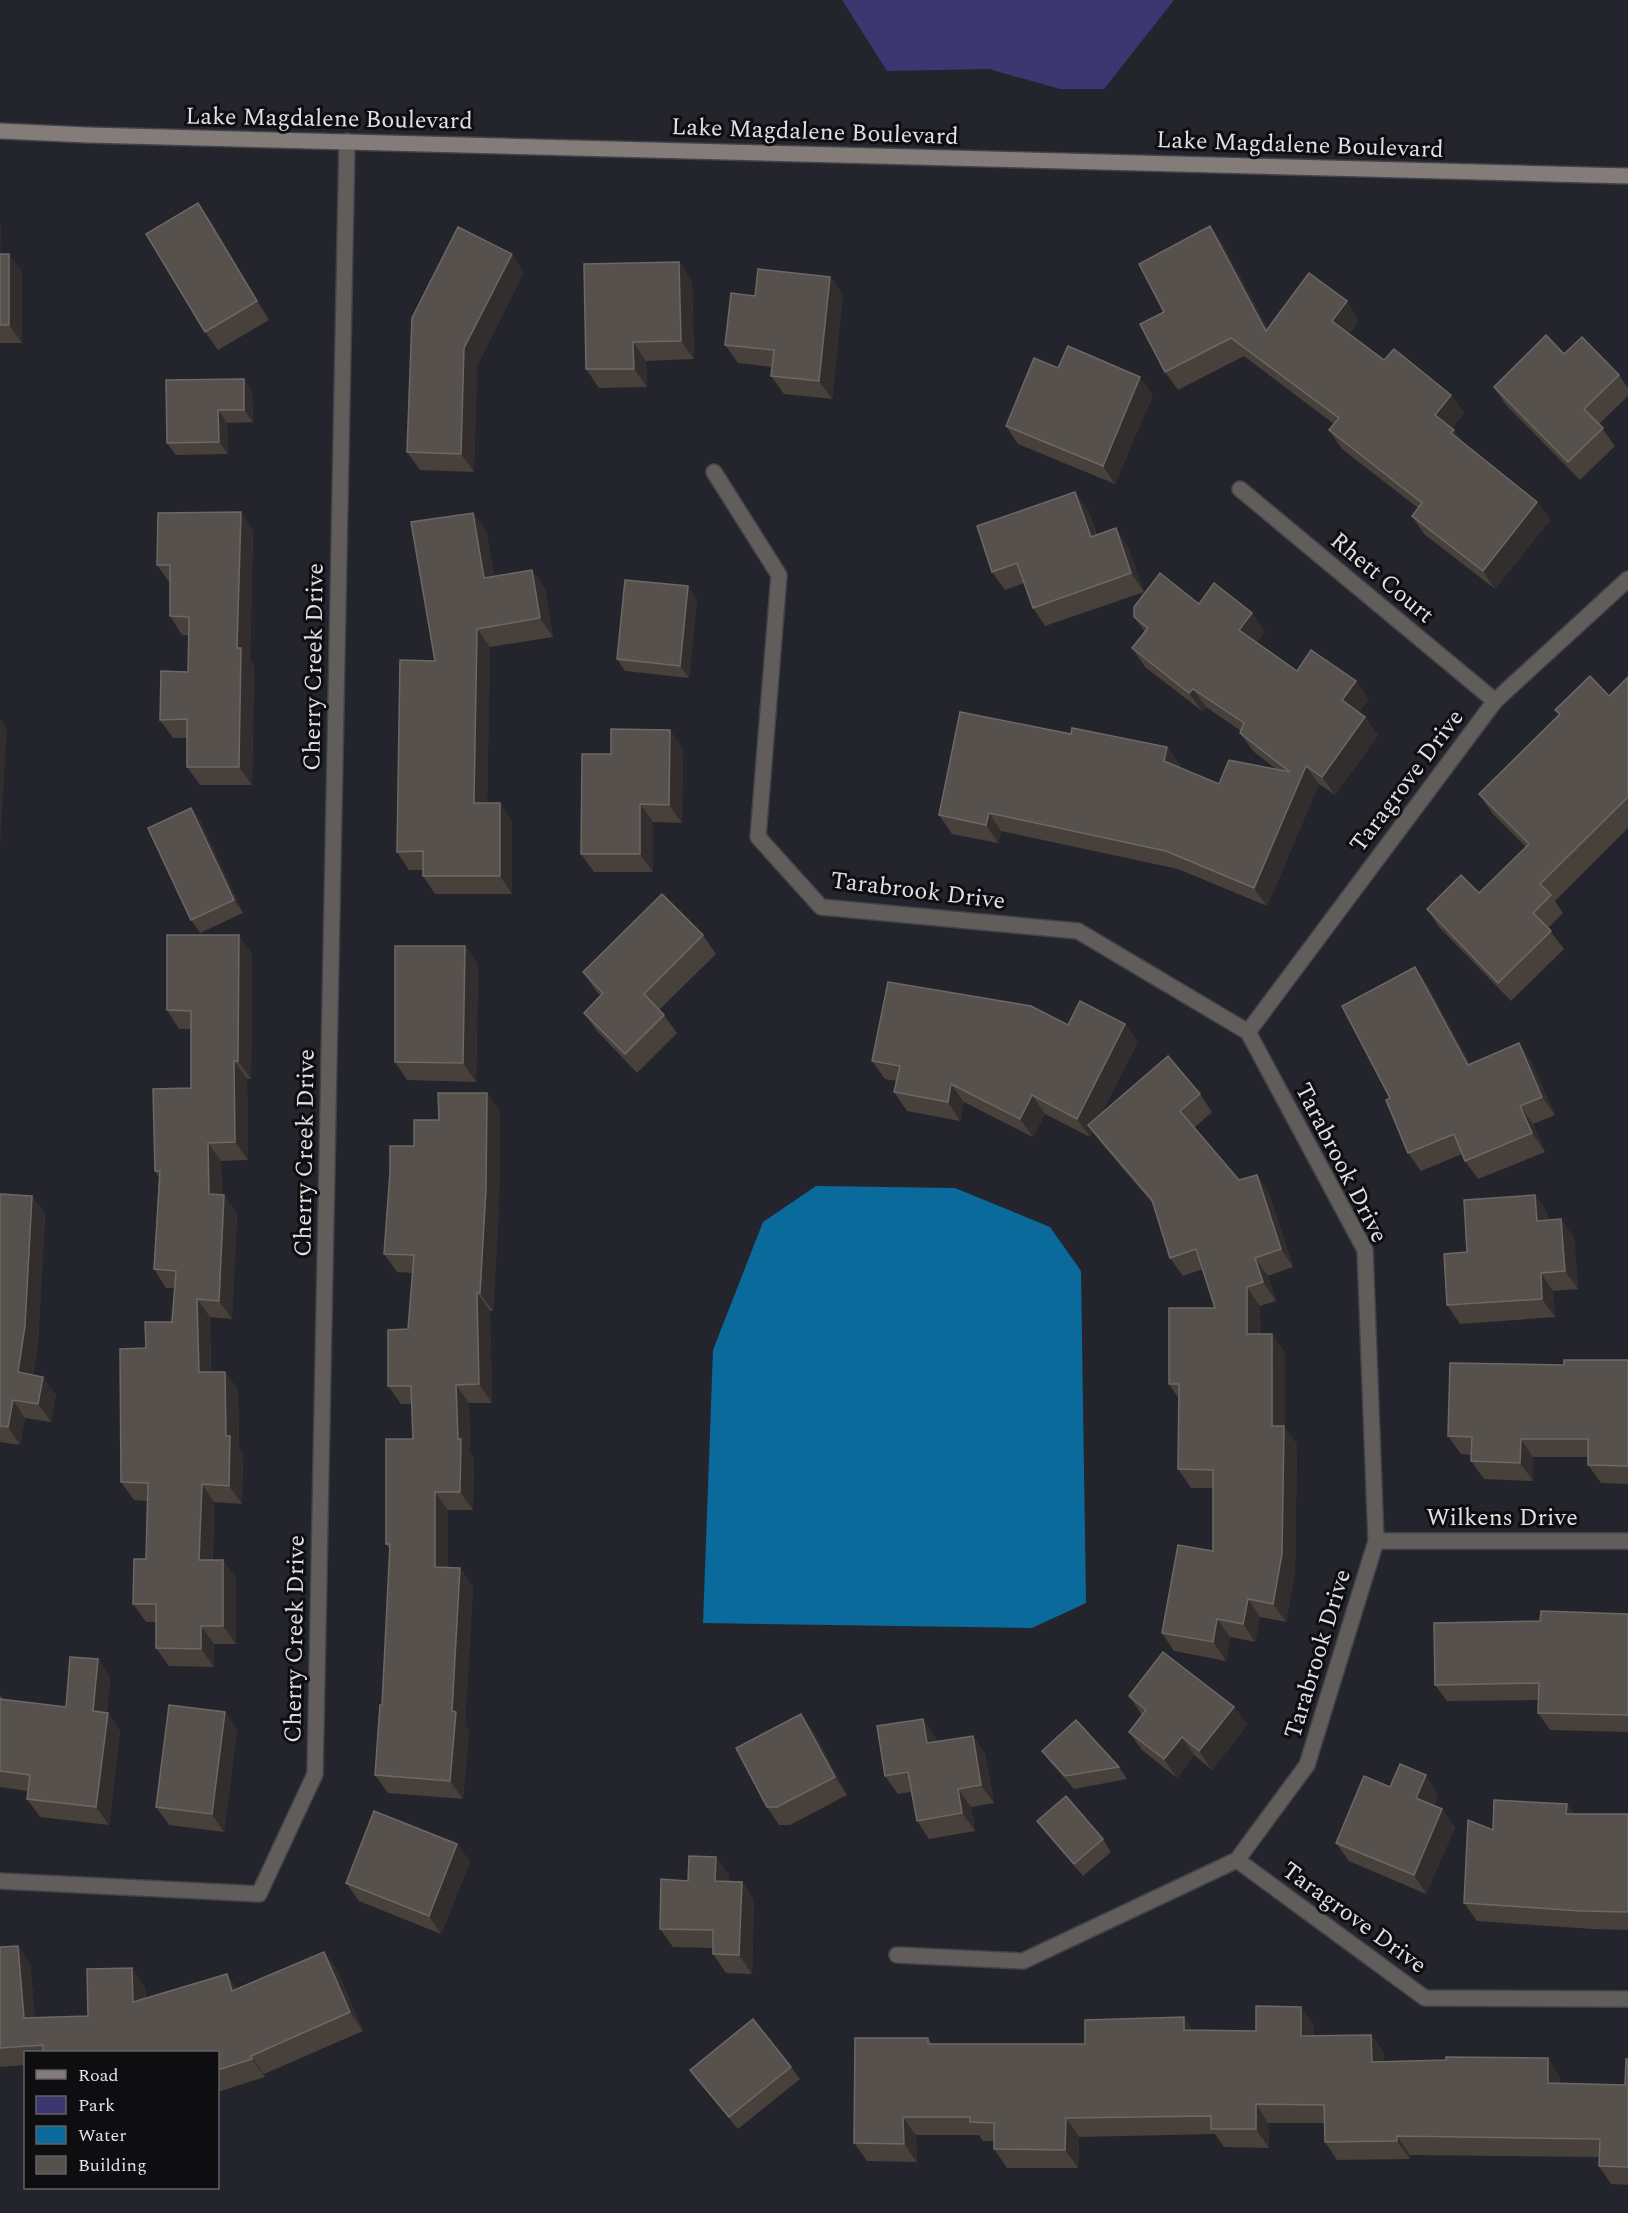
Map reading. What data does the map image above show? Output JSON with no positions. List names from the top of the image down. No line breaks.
{"streets":{"street":["Lake Magdalene Boulevard","Rhett Court","Cherry Creek Drive","Taragrove Drive","Tarabrook Drive","Wilkens Drive"]},"crossings":[["Lake Magdalene Boulevard","Cherry Creek Drive"],["Rhett Court","Taragrove Drive"],["Taragrove Drive","Tarabrook Drive"],["Tarabrook Drive","Wilkens Drive"]],"legend":["Road","Park","Water","Building"]}
